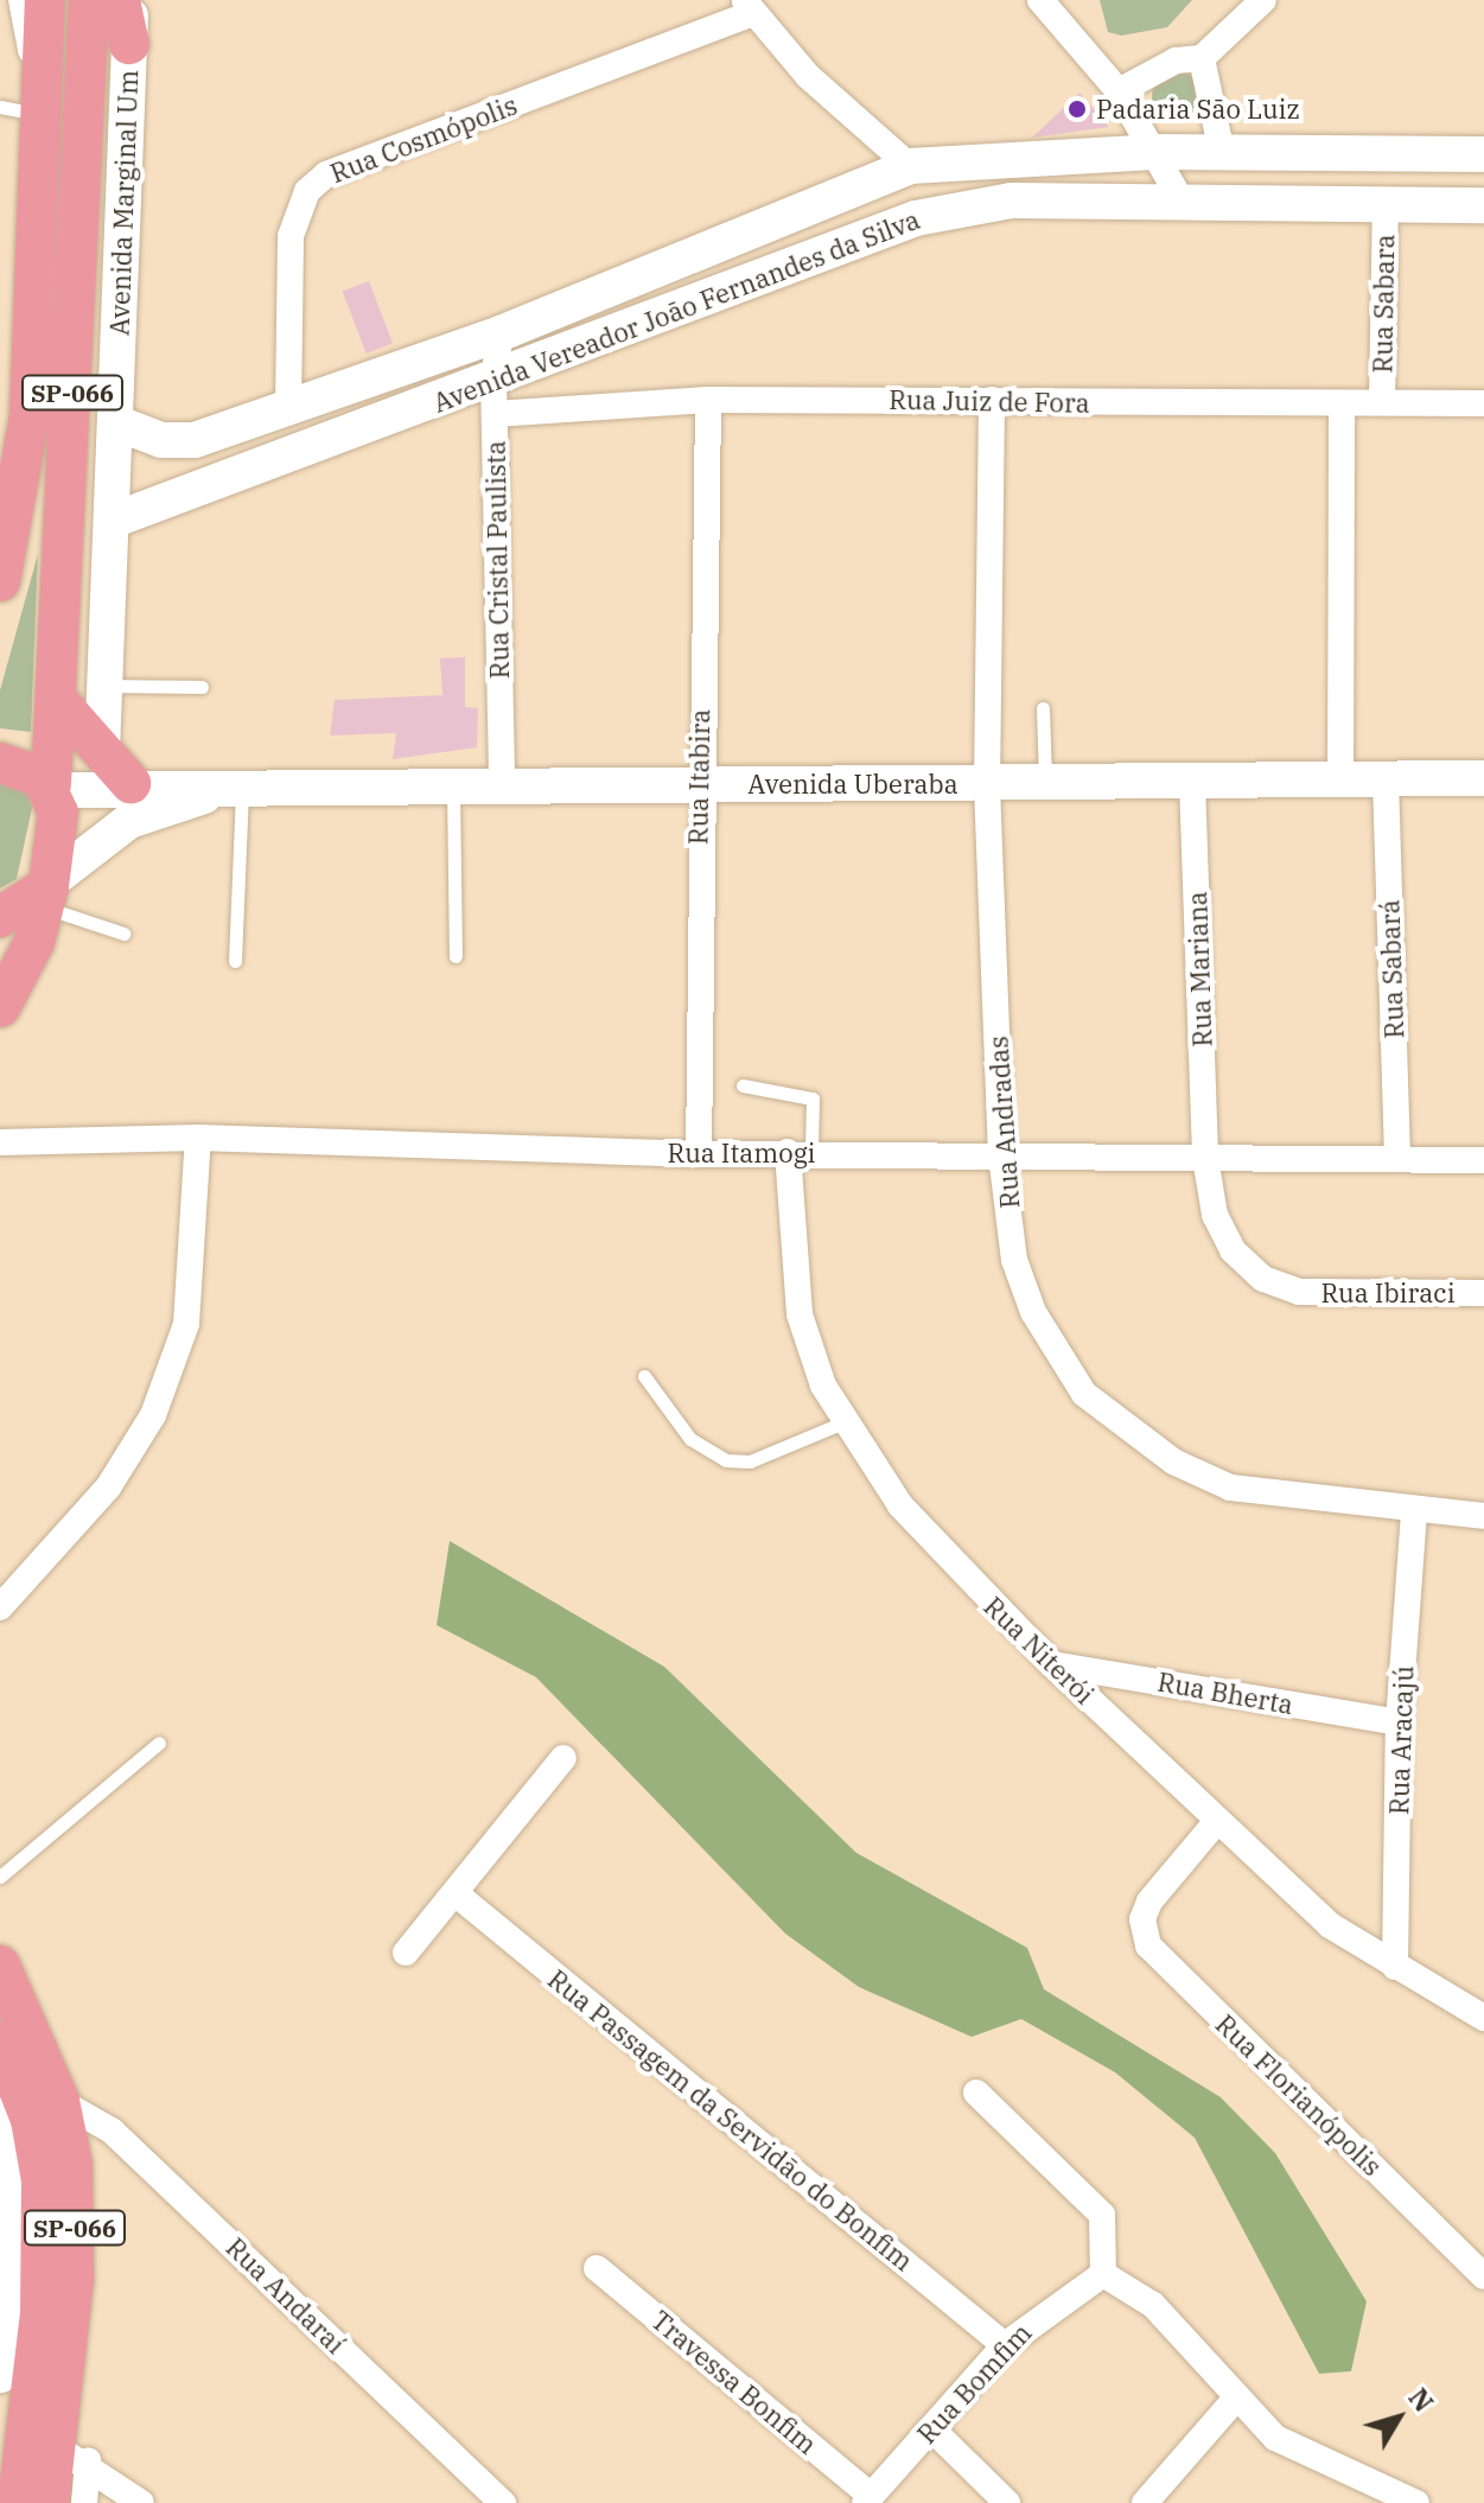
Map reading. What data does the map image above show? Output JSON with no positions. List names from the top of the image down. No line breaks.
{"streets":{"main road":["Avenida Marginal Um","Avenida Vereador João Fernandes da Silva","SP-066","Avenida Uberaba"],"street":["Rua Cosmópolis","Rua Sabara","Rua Juiz de Fora","Rua Cristal Paulista","Rua Itabira","Rua Mariana","Rua Sabará","Rua Andradas","Rua Itamogi","Rua Ibiraci","Rua Niterói","Rua Bherta","Rua Aracajú","Rua Florianópolis","Rua Passagem da Servidão do Bonfim","Rua Andaraí","Travessa Bonfim","Rua Bomfim"]},"crossings":[["Rua Cosmópolis","Avenida Vereador João Fernandes da Silva"],["Avenida Marginal Um","Avenida Vereador João Fernandes da Silva"],["Rua Sabara","Avenida Vereador João Fernandes da Silva"],["Rua Sabara","Rua Juiz de Fora"],["Avenida Vereador João Fernandes da Silva","Rua Cristal Paulista"],["SP-066","Avenida Uberaba"],["SP-066","Rua Andaraí"],["Rua Juiz de Fora","Rua Cristal Paulista"],["Rua Juiz de Fora","Rua Itabira"],["Rua Juiz de Fora","Rua Andradas"],["Rua Cristal Paulista","Avenida Uberaba"],["Rua Itabira","Avenida Uberaba"],["Rua Itabira","Rua Itamogi"],["Avenida Uberaba","Rua Mariana"],["Avenida Uberaba","Rua Sabará"],["Avenida Uberaba","Rua Andradas"],["Rua Mariana","Rua Itamogi"],["Rua Mariana","Rua Ibiraci"],["Rua Sabará","Rua Itamogi"],["Rua Andradas","Rua Itamogi"],["Rua Andradas","Rua Aracajú"],["Rua Itamogi","Rua Ibiraci"],["Rua Itamogi","Rua Niterói"],["Rua Niterói","Rua Bherta"],["Rua Niterói","Rua Aracajú"],["Rua Niterói","Rua Florianópolis"],["Rua Bherta","Rua Aracajú"],["Rua Passagem da Servidão do Bonfim","Rua Bomfim"],["Travessa Bonfim","Rua Bomfim"]],"places":["Padaria São Luiz"],"north":"top right"}
